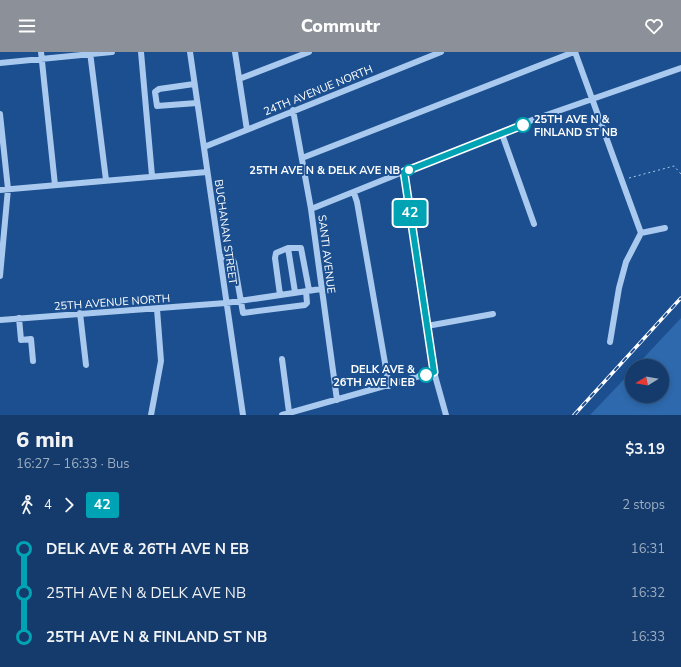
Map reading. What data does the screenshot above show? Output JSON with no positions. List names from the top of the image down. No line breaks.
{"streets":{"street":["24TH AVENUE NORTH","BUCHANAN STREET","SANTI AVENUE","25TH AVENUE NORTH"]},"crossings":[["24TH AVENUE NORTH","BUCHANAN STREET"],["24TH AVENUE NORTH","SANTI AVENUE"],["BUCHANAN STREET","25TH AVENUE NORTH"],["SANTI AVENUE","25TH AVENUE NORTH"]],"places":["25TH AVE N & FINLAND ST NB","25TH AVE N & DELK AVE NB","DELK AVE & 26TH AVE N EB"],"lines":["bus line 42"],"north":"left","page":{"header":"Commutr","on_map":"42","heading":["6 min","16:27 – 16:33 · Bus","$3.19"],"legs":["4","42","2 stops"],"list":[{"name":"DELK AVE & 26TH AVE N EB","value":"16:31"},{"name":"25TH AVE N & DELK AVE NB","value":"16:32"},{"name":"25TH AVE N & FINLAND ST NB","value":"16:33"}]}}
